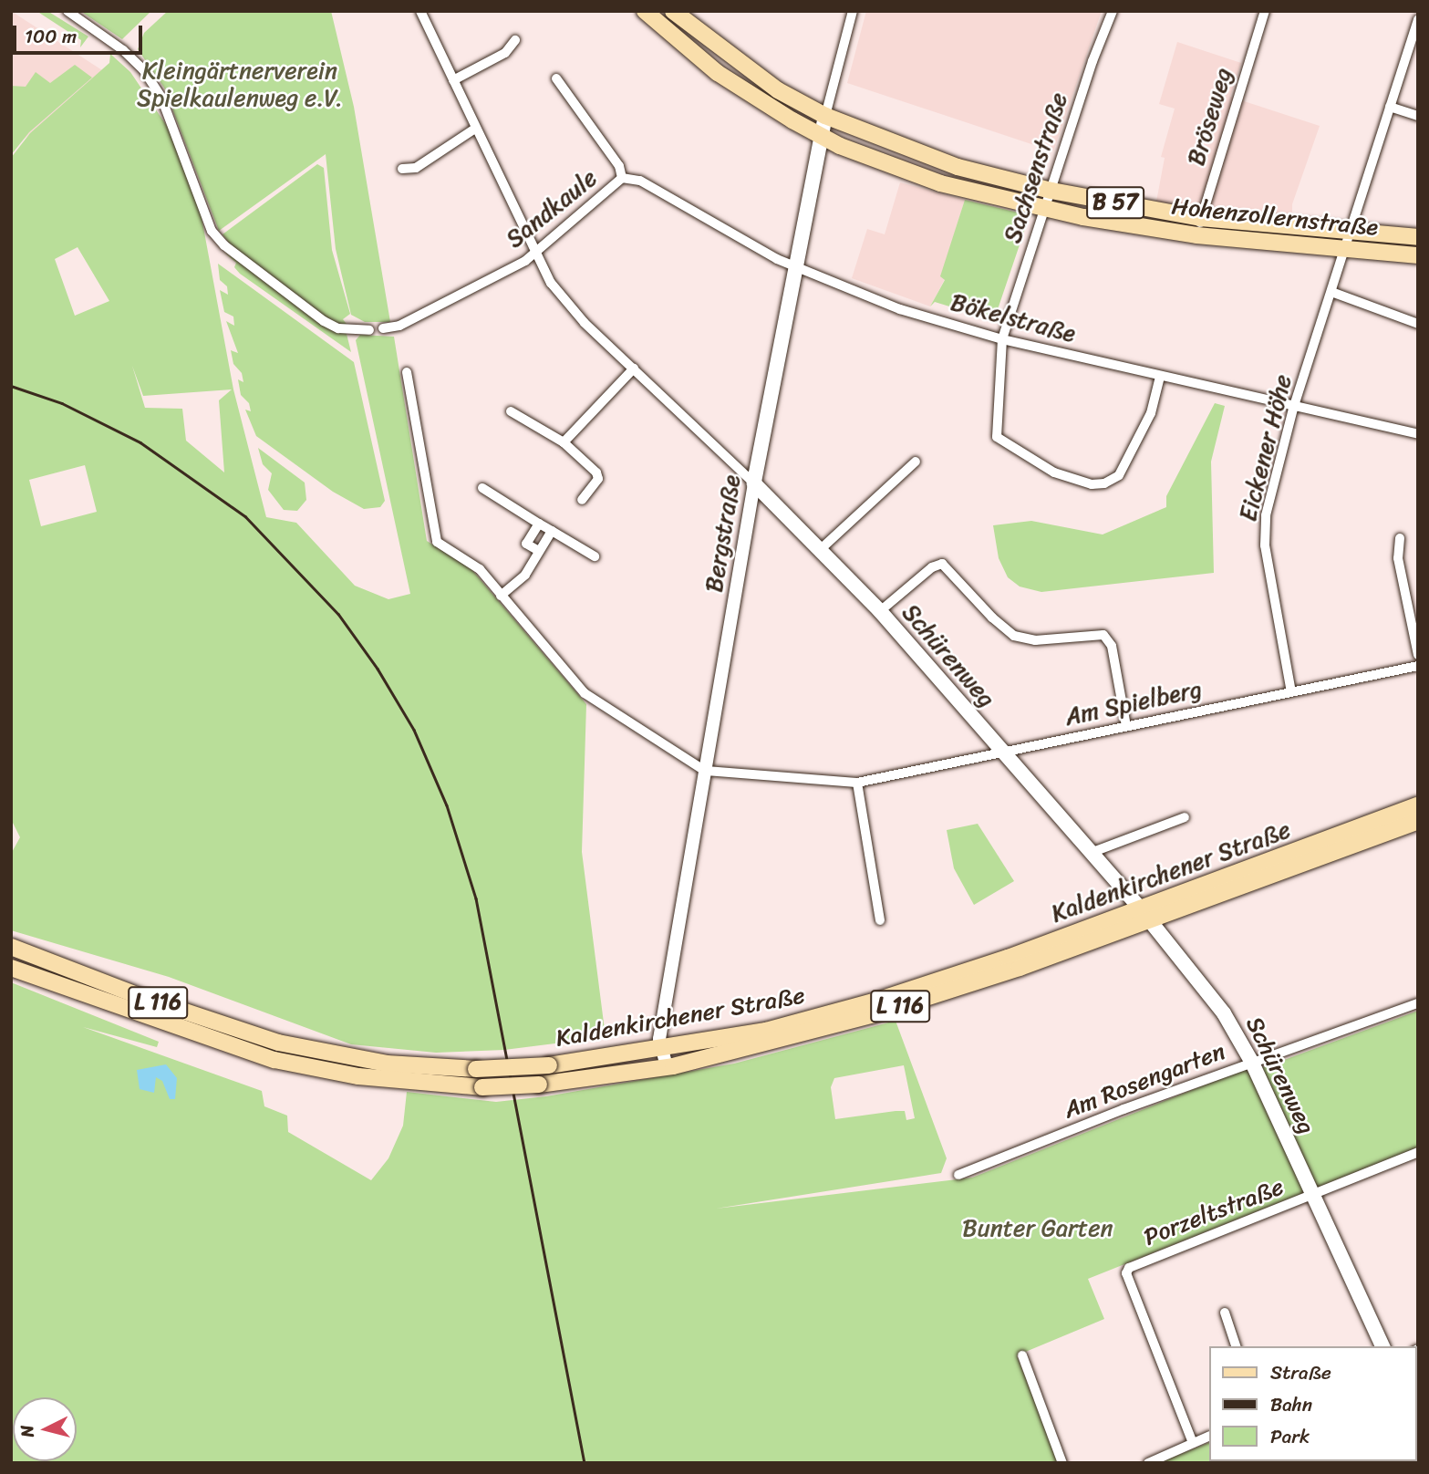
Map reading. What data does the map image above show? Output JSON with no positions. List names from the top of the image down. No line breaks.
{"streets":{"main road":["B 57","Hohenzollernstraße","Bergstraße","Schürenweg","Kaldenkirchener Straße","L 116"],"street":["Bröseweg","Sachsenstraße","Sandkaule","Bökelstraße","Eickener Höhe","Am Spielberg","Am Rosengarten","Porzeltstraße"]},"crossings":[["Bröseweg","Hohenzollernstraße"],["Sachsenstraße","Hohenzollernstraße"],["Sachsenstraße","Bökelstraße"],["Sandkaule","Bökelstraße"],["Sandkaule","Schürenweg"],["Hohenzollernstraße","Eickener Höhe"],["Hohenzollernstraße","Bergstraße"],["Bökelstraße","Eickener Höhe"],["Bökelstraße","Bergstraße"],["Eickener Höhe","Am Spielberg"],["Bergstraße","Schürenweg"],["Bergstraße","Am Spielberg"],["Bergstraße","Kaldenkirchener Straße"],["Schürenweg","Am Spielberg"],["Schürenweg","Kaldenkirchener Straße"],["Schürenweg","Am Rosengarten"],["Schürenweg","Porzeltstraße"]],"parks":["Kleingärtnerverein Spielkaulenweg e.V.","Bunter Garten"],"legend":["Straße","Bahn","Park"],"scale_bar":"100 m","north":"left"}
